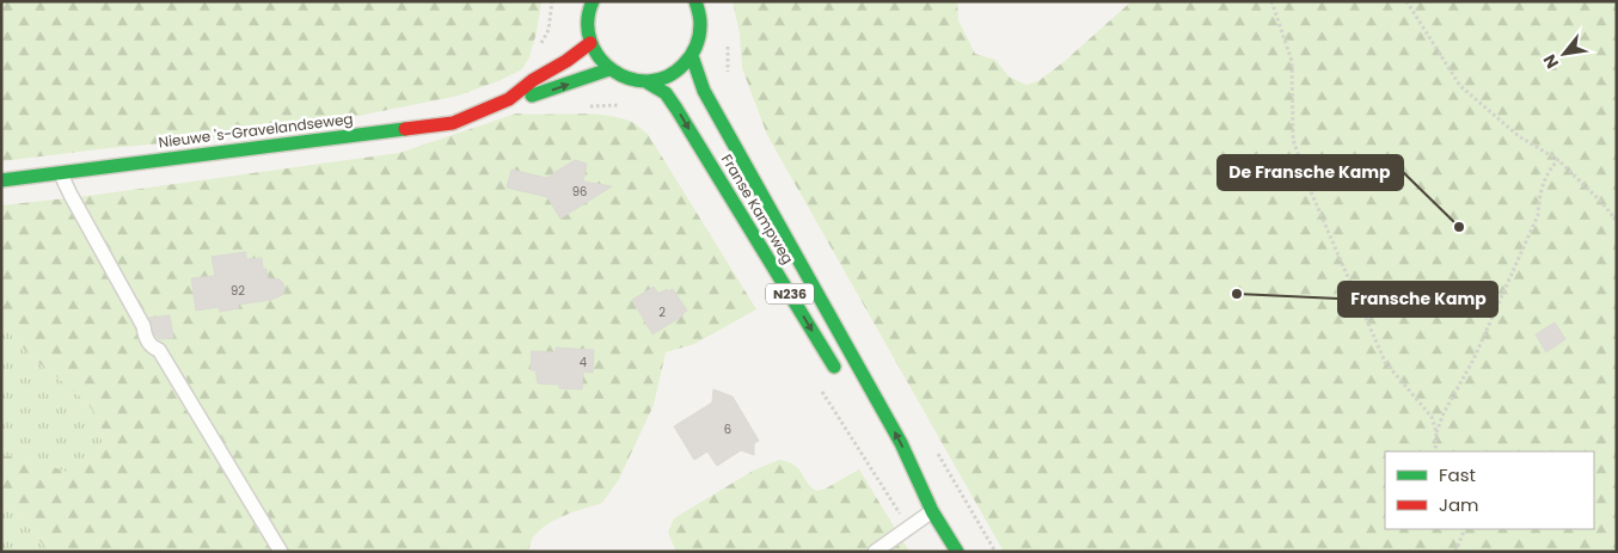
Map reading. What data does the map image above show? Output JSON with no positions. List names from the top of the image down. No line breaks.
{"streets":{"main road":["Nieuwe 's-Gravelandseweg","Franse Kampweg","N236"]},"crossings":[["Nieuwe 's-Gravelandseweg","N236"],["Franse Kampweg","N236"]],"places":["De Fransche Kamp","Fransche Kamp"],"house_numbers":["96","92","2","4","6"],"legend":["Fast","Jam"],"north":"bottom left"}
